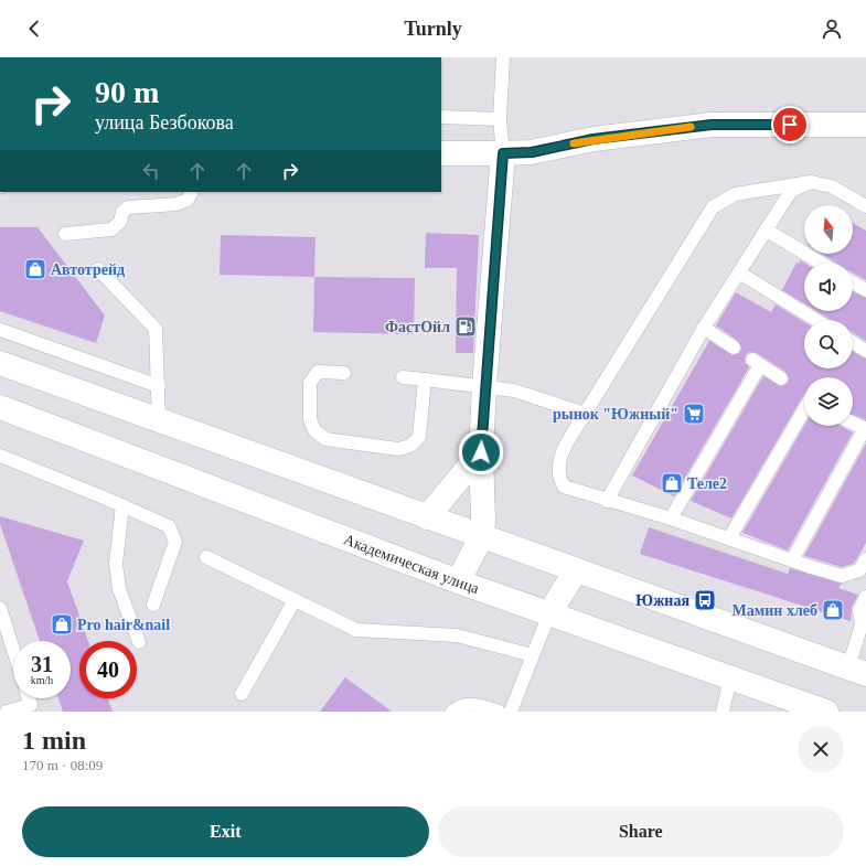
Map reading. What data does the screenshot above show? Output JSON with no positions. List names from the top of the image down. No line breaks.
{"streets":{"main road":["Академическая улица"]},"places":{"shop":["Автотрейд","Теле2","Мамин хлеб","Pro hair&nail"],"fuel station":["ФастОйл"],"supermarket":["рынок \"Южный\""],"bus stop":["Южная"]},"north":"top","page":{"header":"Turnly","turn":["90 m","улица Безбокова"],"speed":"31 km/h","limit":"40","heading":["1 min","170 m · 08:09"],"buttons":["Exit","Share"]}}
